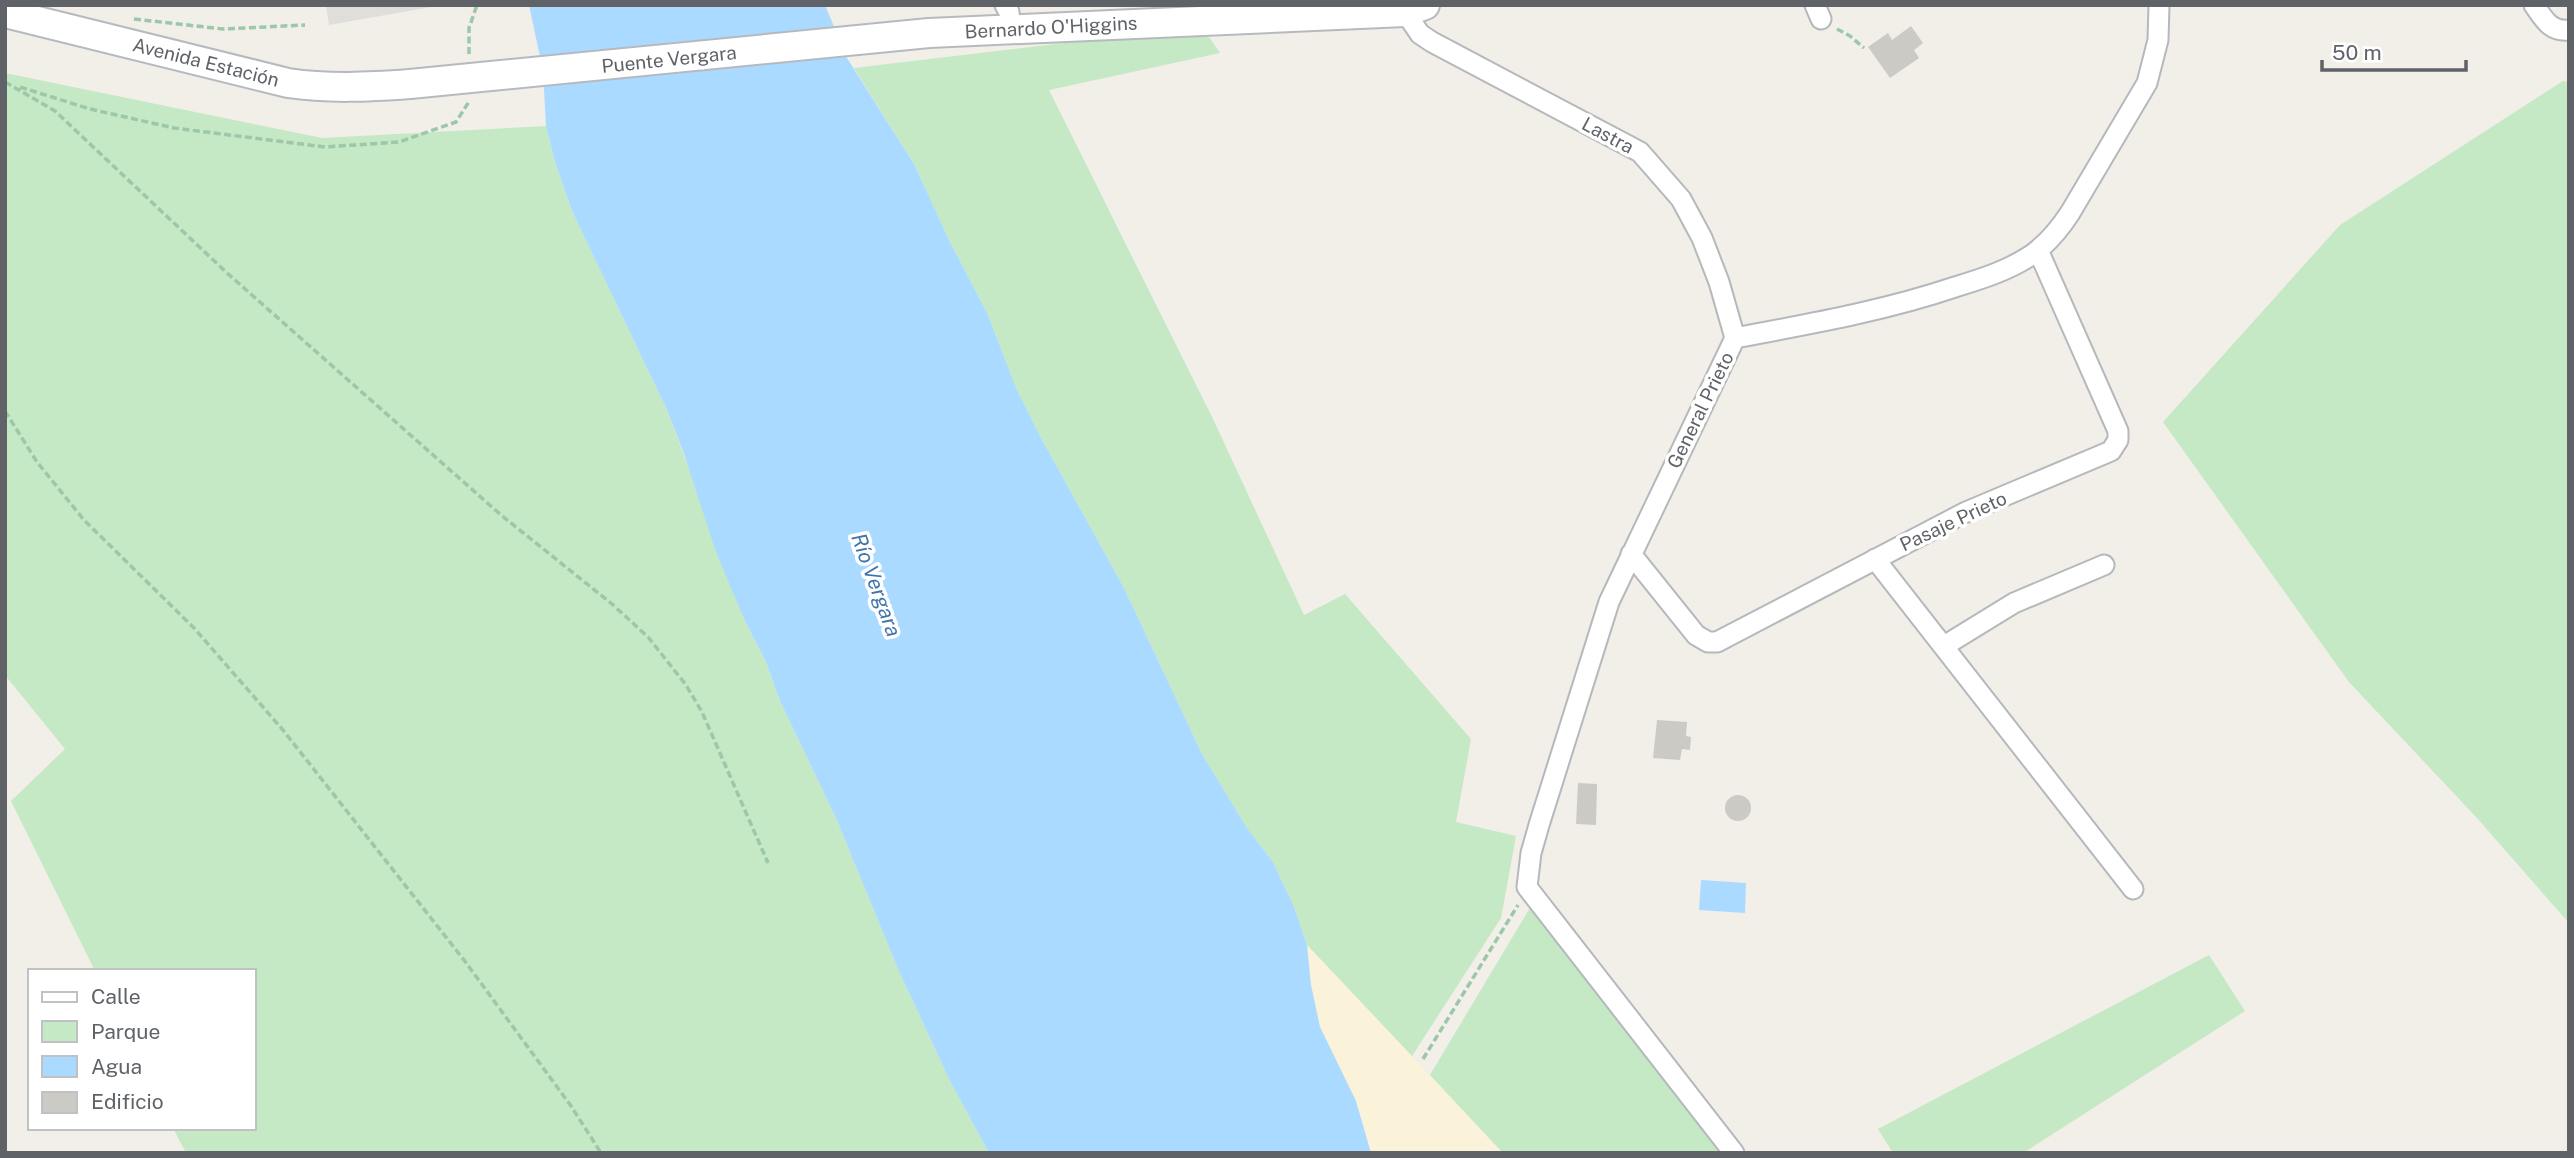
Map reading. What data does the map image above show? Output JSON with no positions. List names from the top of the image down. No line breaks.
{"streets":{"main road":["Bernardo O'Higgins","Puente Vergara","Avenida Estación"],"street":["Lastra","General Prieto","Pasaje Prieto"]},"crossings":[["Bernardo O'Higgins","Puente Vergara"],["Bernardo O'Higgins","Lastra"],["Puente Vergara","Avenida Estación"],["Lastra","General Prieto"],["General Prieto","Pasaje Prieto"]],"water":["Río Vergara"],"legend":["Calle","Parque","Agua","Edificio"],"scale_bar":"50 m"}
